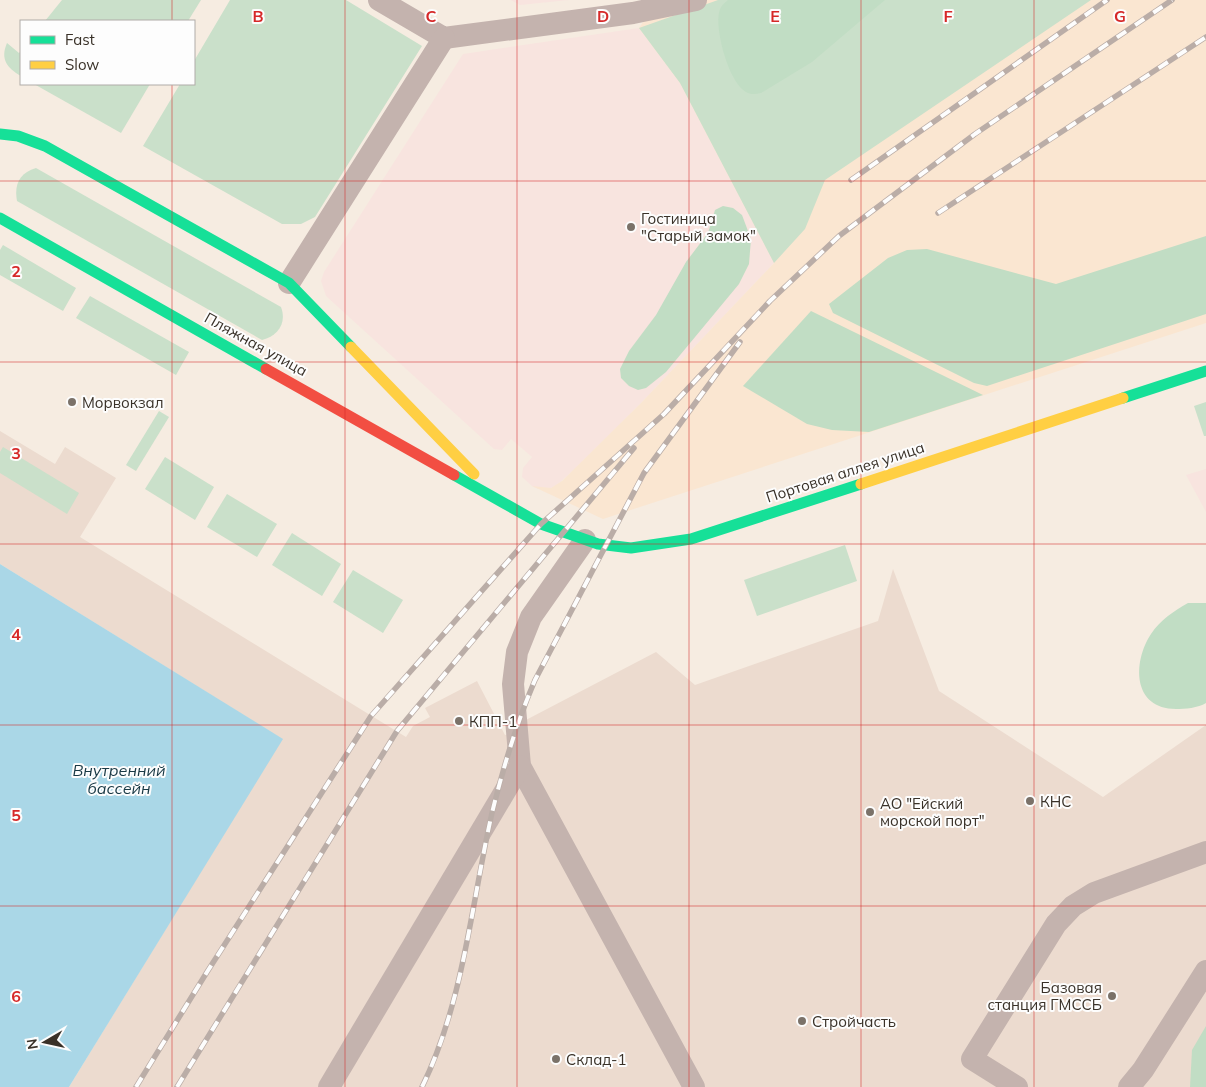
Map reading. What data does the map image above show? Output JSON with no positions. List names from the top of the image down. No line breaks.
{"streets":{"street":["Пляжная улица","Портовая аллея улица"]},"crossings":[["Пляжная улица","Портовая аллея улица"]],"water":["Внутренний бассейн"],"places":["Гостиница \"Старый замок\"","Морвокзал","КПП-1","КНС","АО \"Ейский морской порт\"","Базовая станция ГМССБ","Стройчасть","Склад-1"],"legend":["Fast","Slow"],"north":"left","grid":{"columns":["B","C","D","E","F","G"],"rows":["2","3","4","5","6"]}}
